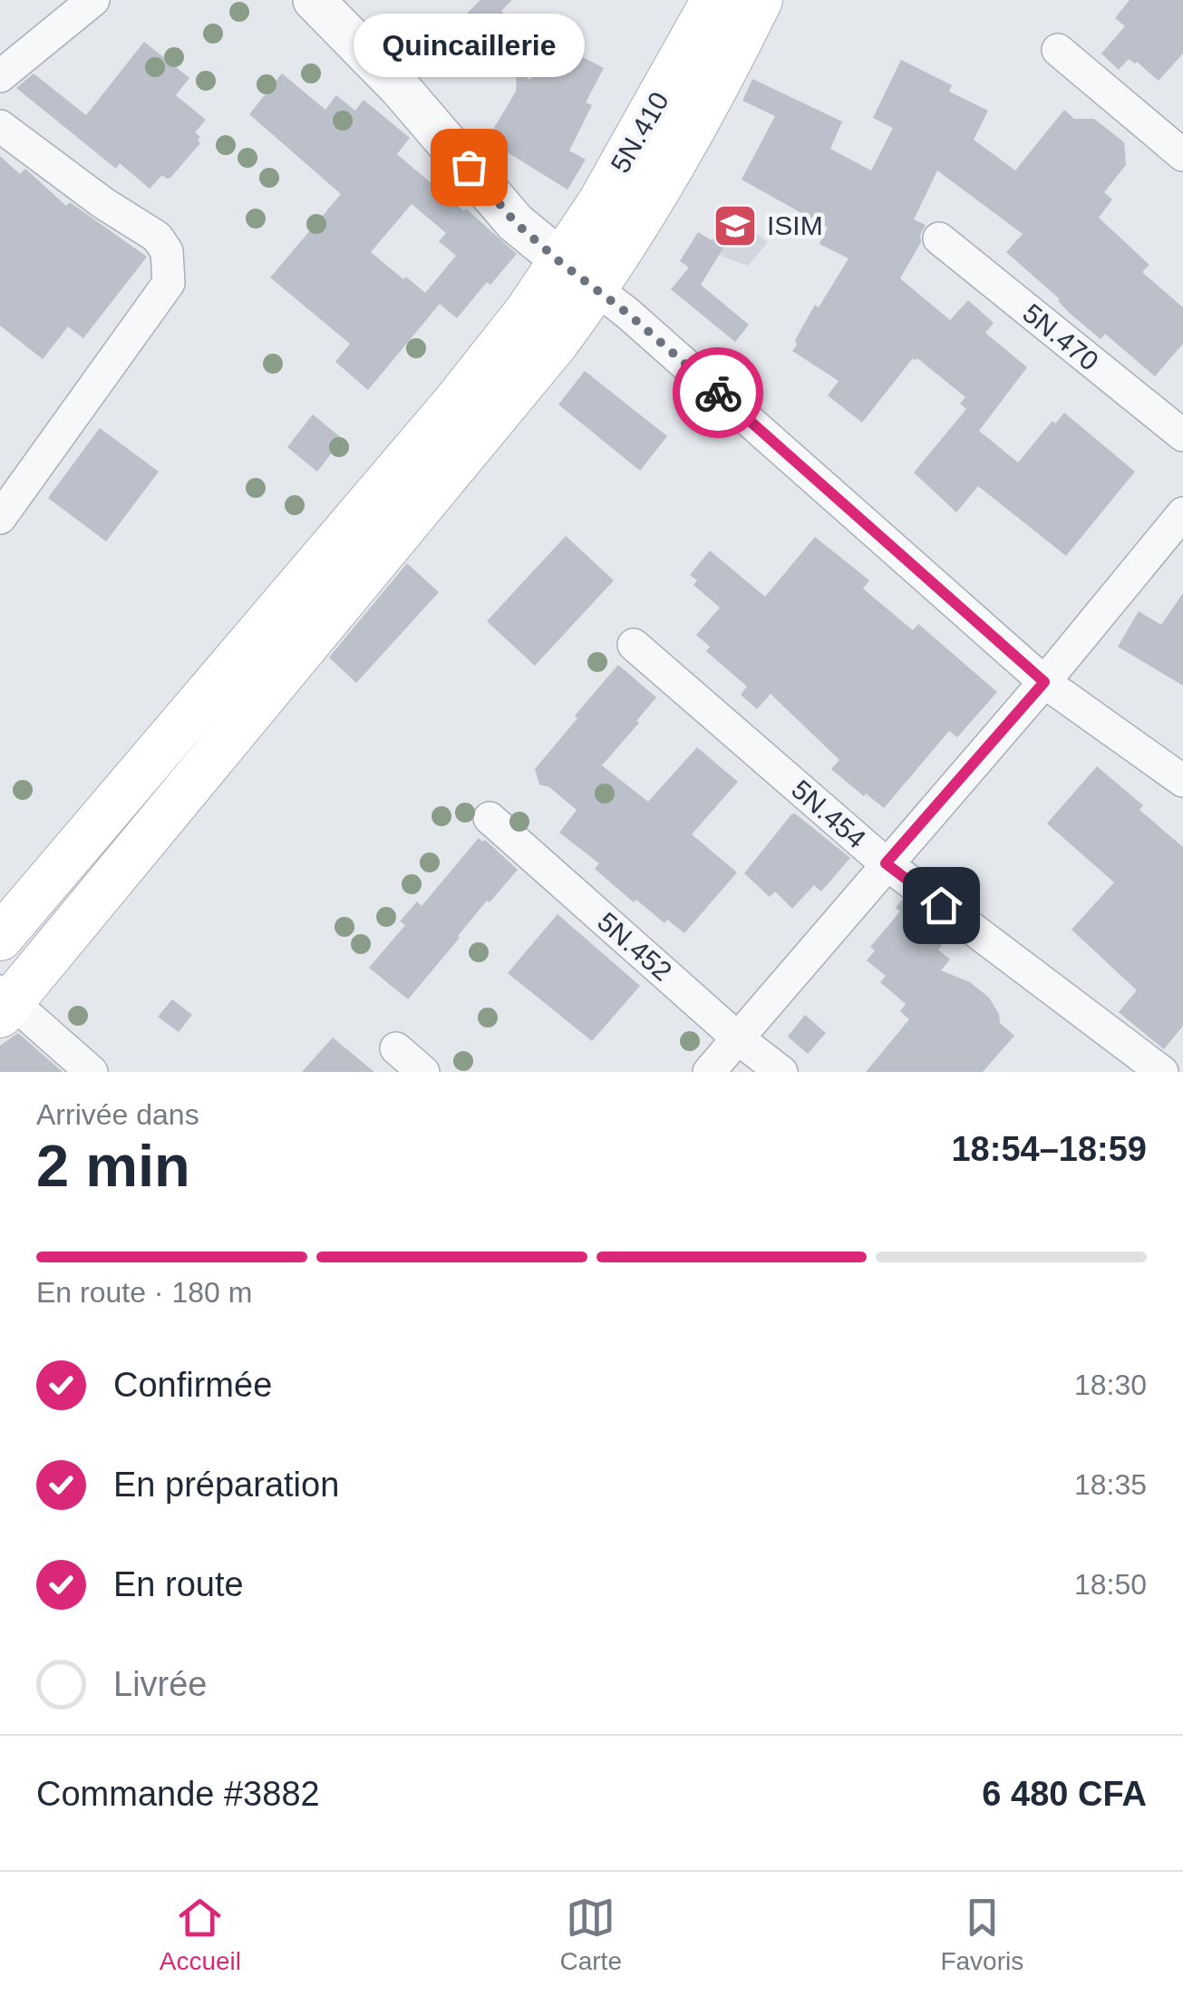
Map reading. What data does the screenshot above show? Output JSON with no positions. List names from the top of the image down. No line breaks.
{"streets":{"main road":["5N.410"],"street":["5N.470","5N.454","5N.452"]},"places":{"other":["Quincaillerie"],"school or university":["ISIM"]},"page":{"bubble":"Quincaillerie","heading":["2 min","Arrivée dans","18:54–18:59"],"panel":["Commande #3882","6 480 CFA"],"bar":"En route · 180 m","list":[["Confirmée","18:30"],["En préparation","18:35"],["En route","18:50"],"Livrée"],"tabs":["Accueil","Carte","Favoris"]}}
